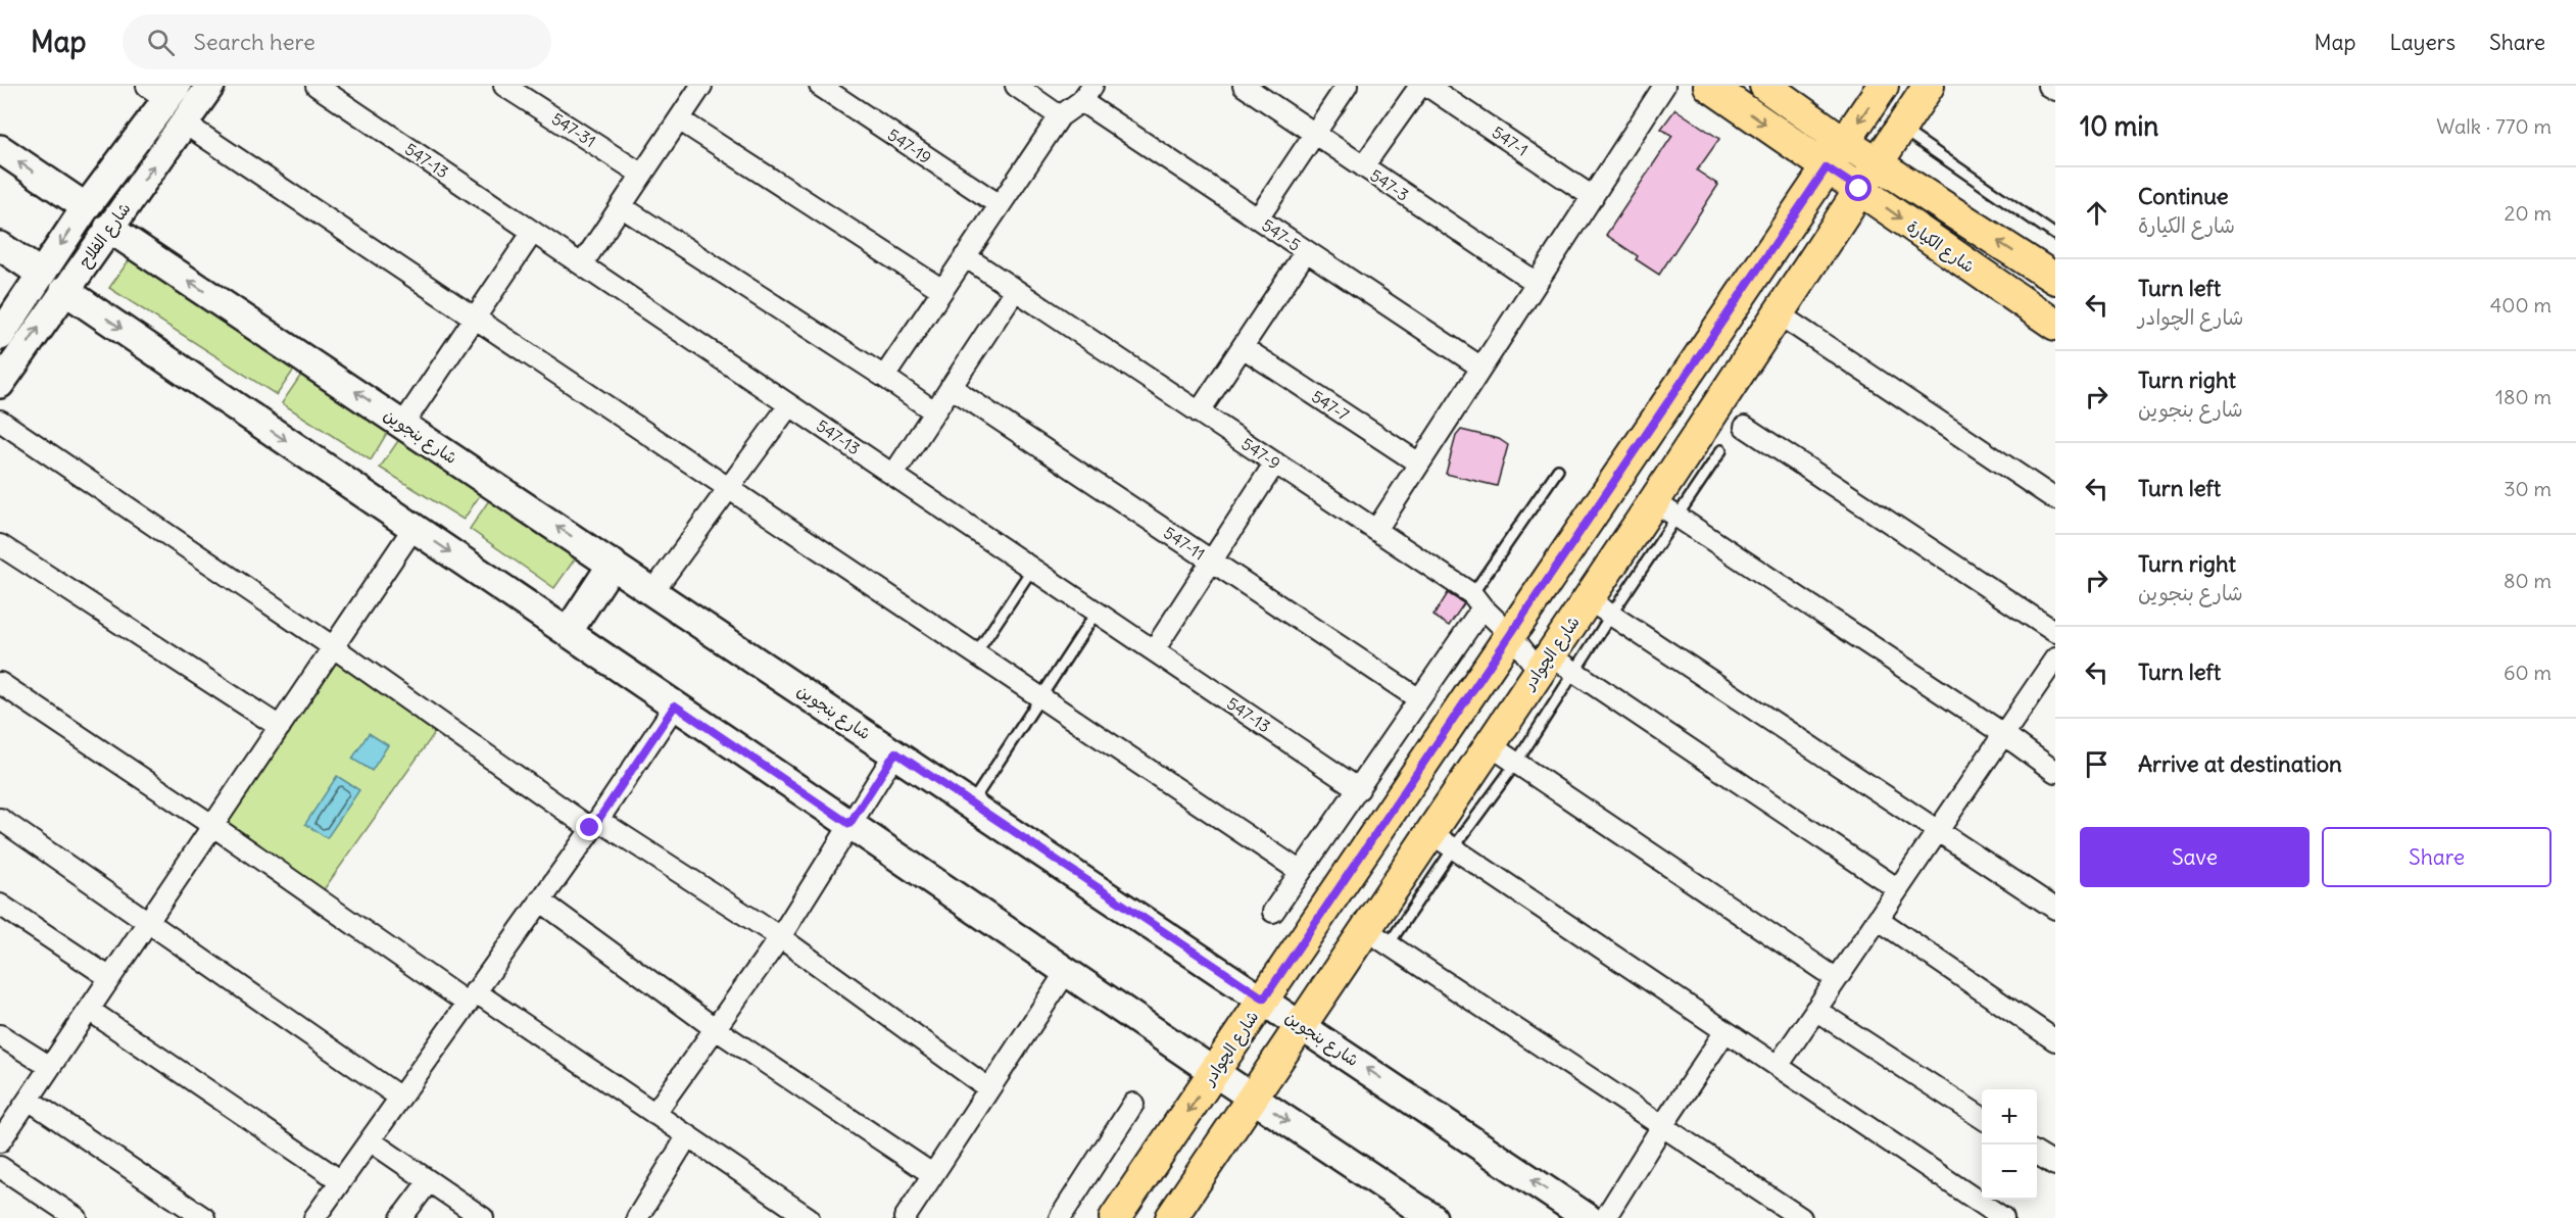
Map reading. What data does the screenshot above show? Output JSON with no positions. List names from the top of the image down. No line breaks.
{"streets":{"main road":["شارع الكيارة","شارع الچوادر"],"street":["547-31","547-1","547-19","547-13","547-3","شارع الفلاح","547-5","547-7","شارع بنجوين","547-9","547-11"]},"crossings":[["شارع الفلاح","شارع بنجوين"],["شارع الكيارة","شارع الچوادر"],["شارع بنجوين","شارع الچوادر"],["547-9","شارع الچوادر"]],"page":{"header":"Map","search":"Search here","nav":["Map","Layers","Share"],"heading":["10 min","Walk · 770 m"],"list":[["Continue","شارع الكيارة","20 m"],["Turn left","شارع الچوادر","400 m"],["Turn right","شارع بنجوين","180 m"],["Turn left","30 m"],["Turn right","شارع بنجوين","80 m"],["Turn left","60 m"],"Arrive at destination"],"buttons":["Save","Share"],"map_buttons":["+","−"]}}
